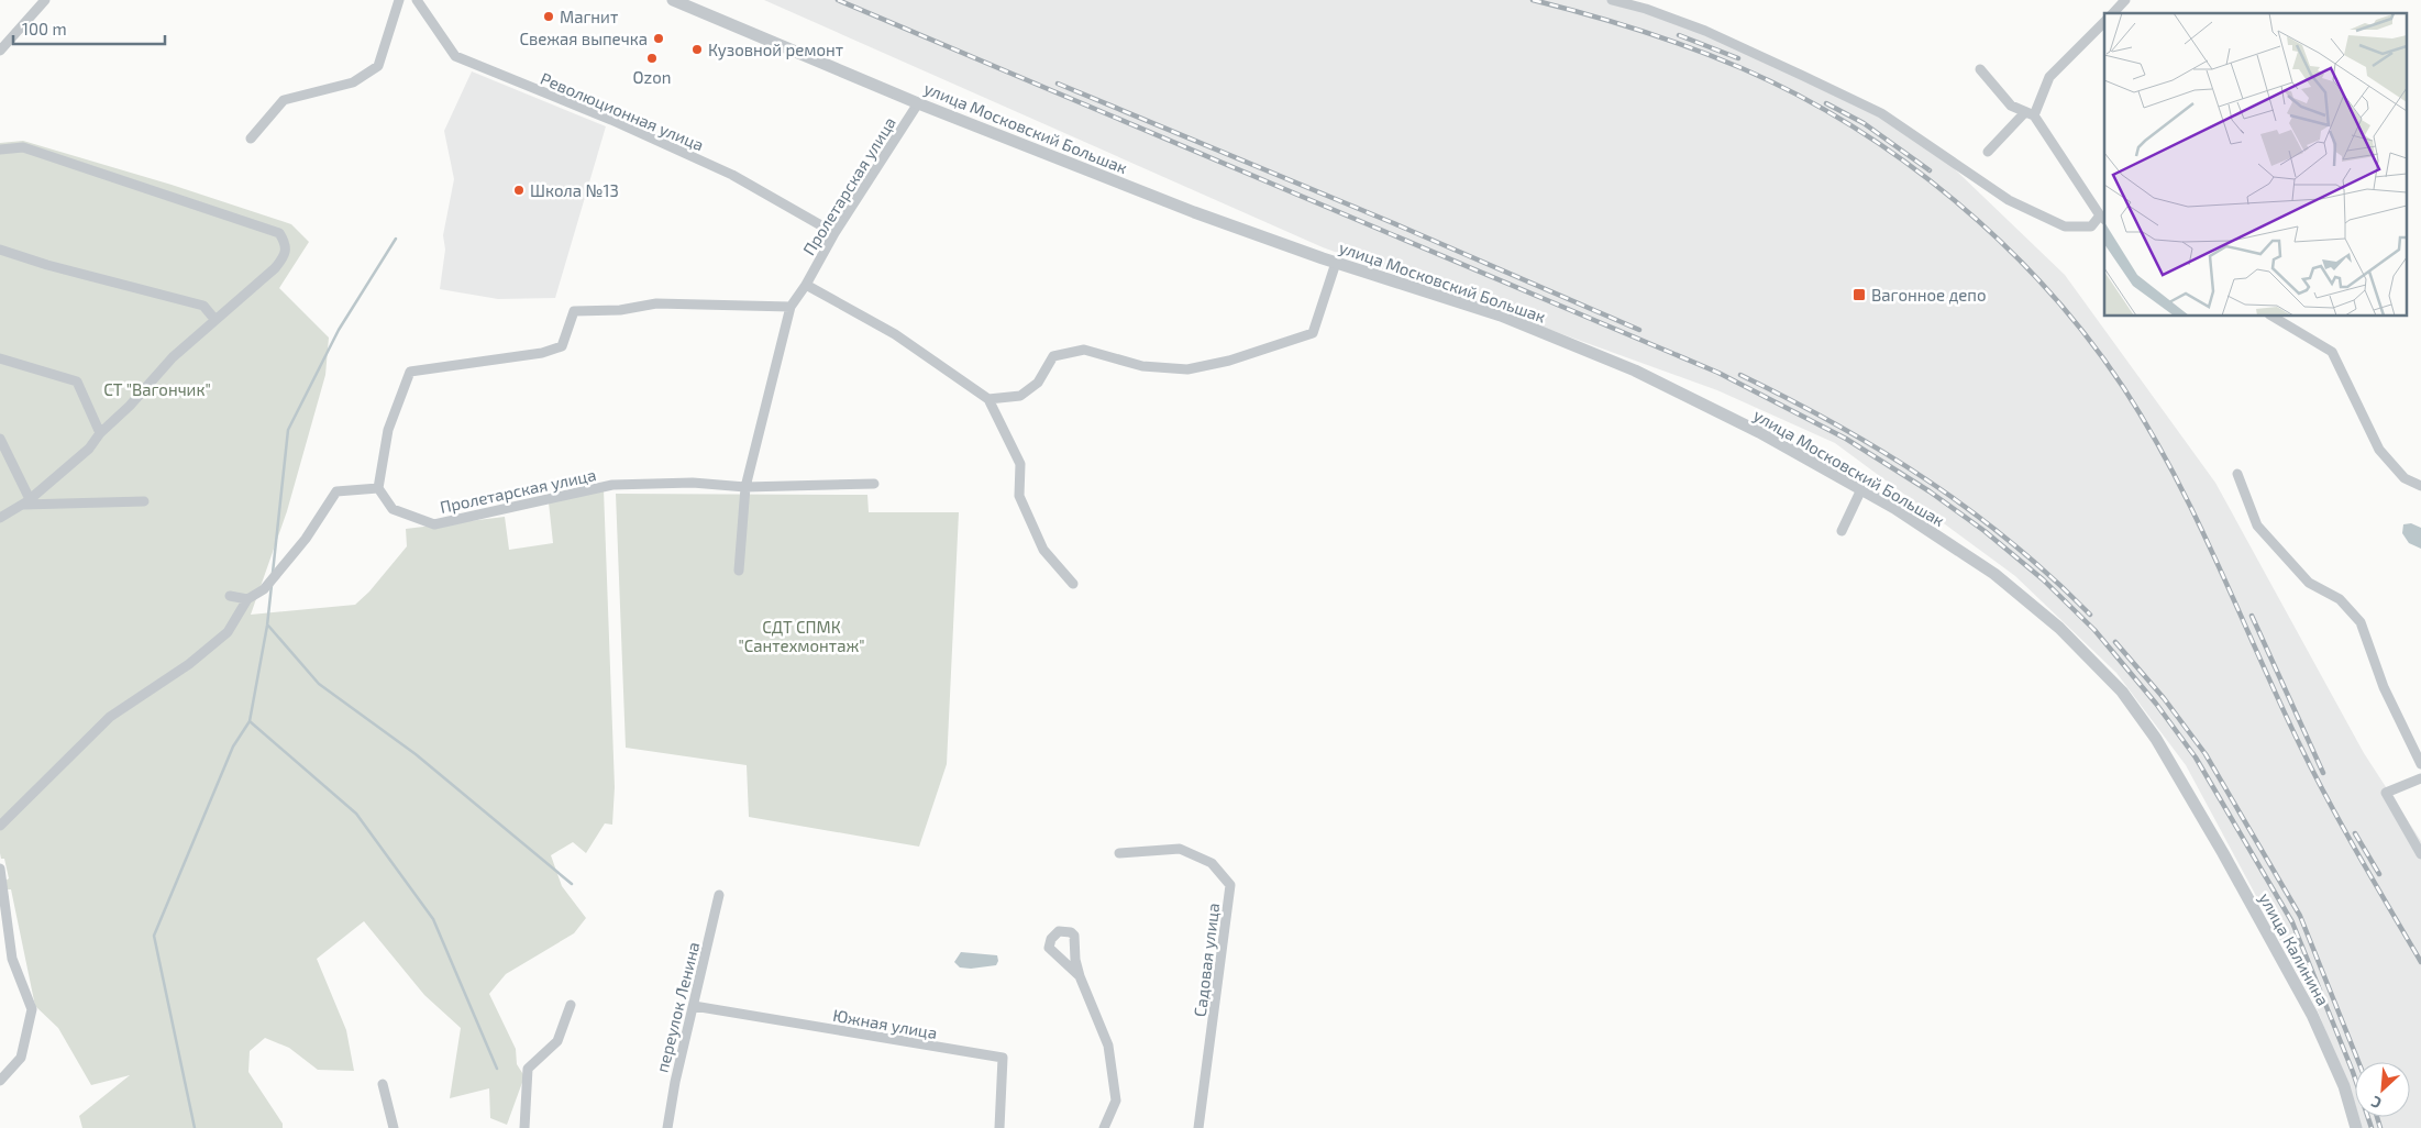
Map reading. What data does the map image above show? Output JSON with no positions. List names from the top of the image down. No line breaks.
{"streets":{"street":["Революционная улица","улица Московский Большак","Пролетарская улица","улица Калинина","Садовая улица","переулок Ленина","Южная улица"]},"crossings":[["Революционная улица","Пролетарская улица"],["улица Московский Большак","Пролетарская улица"],["улица Московский Большак","улица Калинина"],["переулок Ленина","Южная улица"]],"parks":["СТ \"Вагончик\"","СДТ СПМК \"Сантехмонтаж\""],"places":{"other":["Магнит","Свежая выпечка","Кузовной ремонт","Ozon","Школа №13"],"transit":["Вагонное депо"]},"scale_bar":"100 m","north":"bottom left"}
